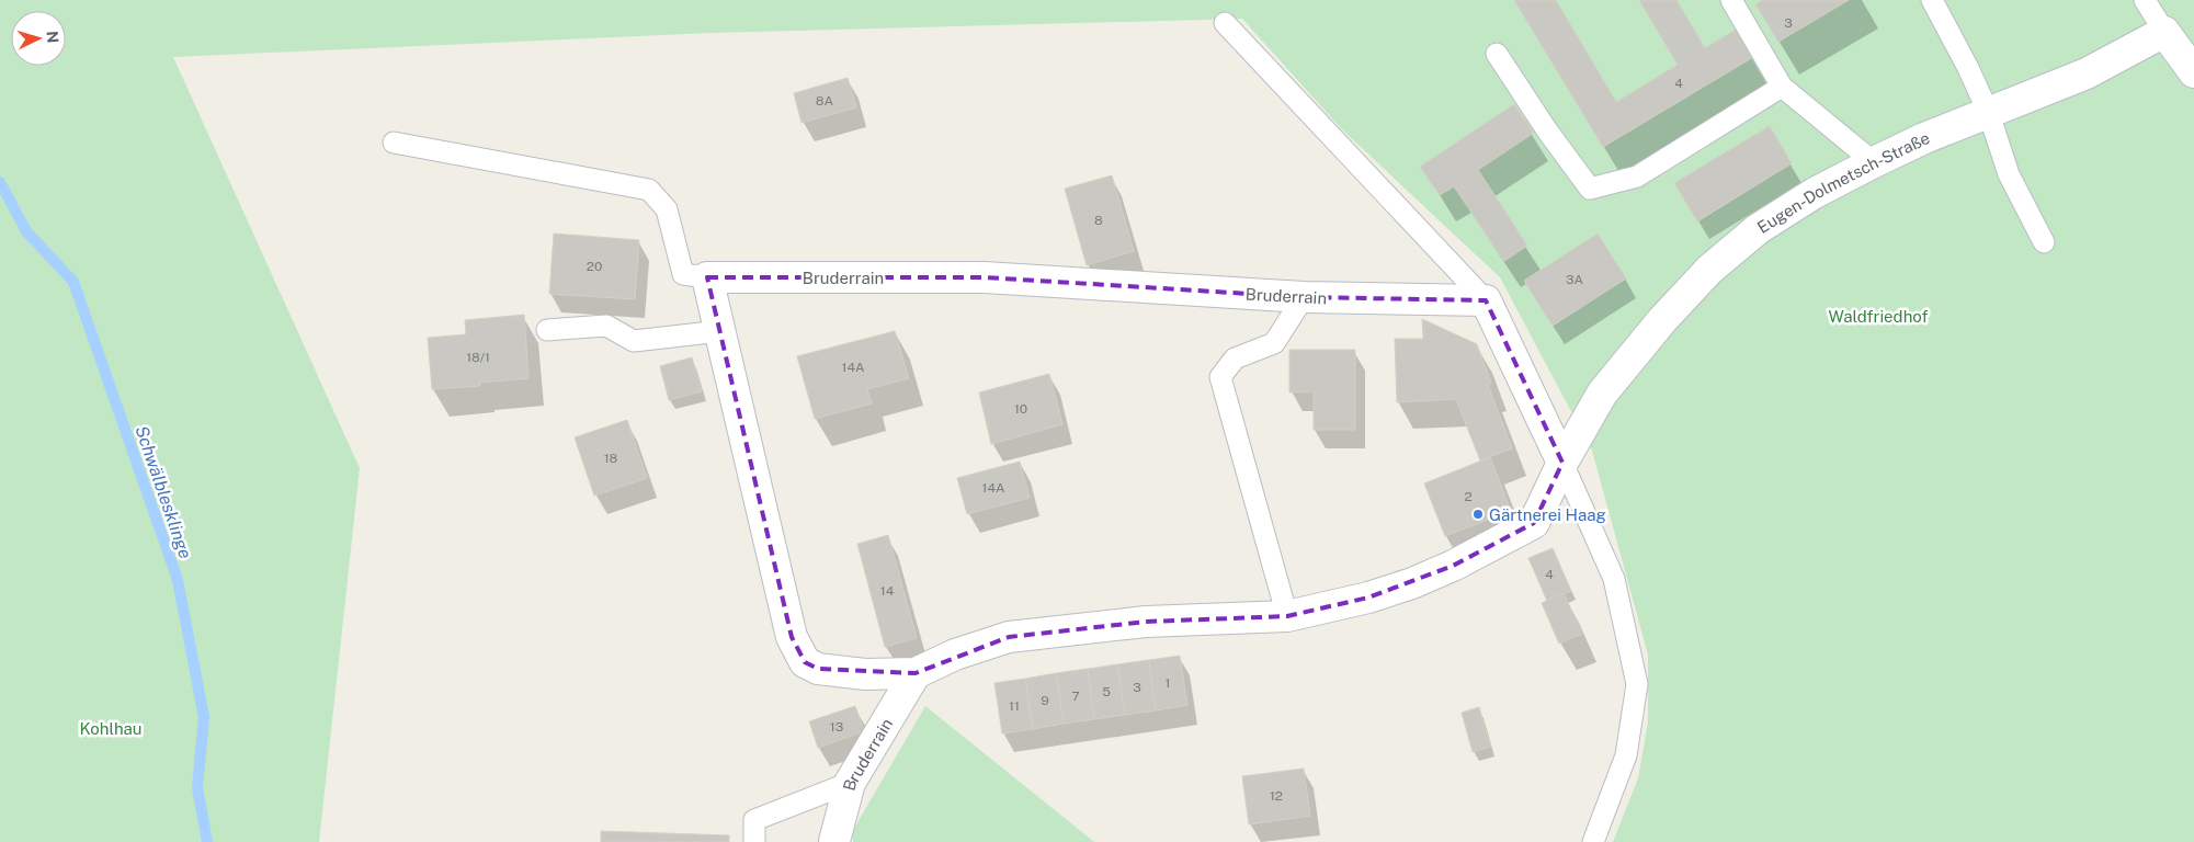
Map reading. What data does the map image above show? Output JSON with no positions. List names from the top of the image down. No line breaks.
{"streets":{"street":["Eugen-Dolmetsch-Straße","Bruderrain"]},"water":["Schwälblesklinge"],"parks":["Waldfriedhof","Kohlhau"],"places":["Gärtnerei Haag"],"house_numbers":["3","4","8A","8","20","3A","18/1","14A","10","18","14A","2","4","14","1","3","5","7","9","11","13","12"],"north":"right"}
